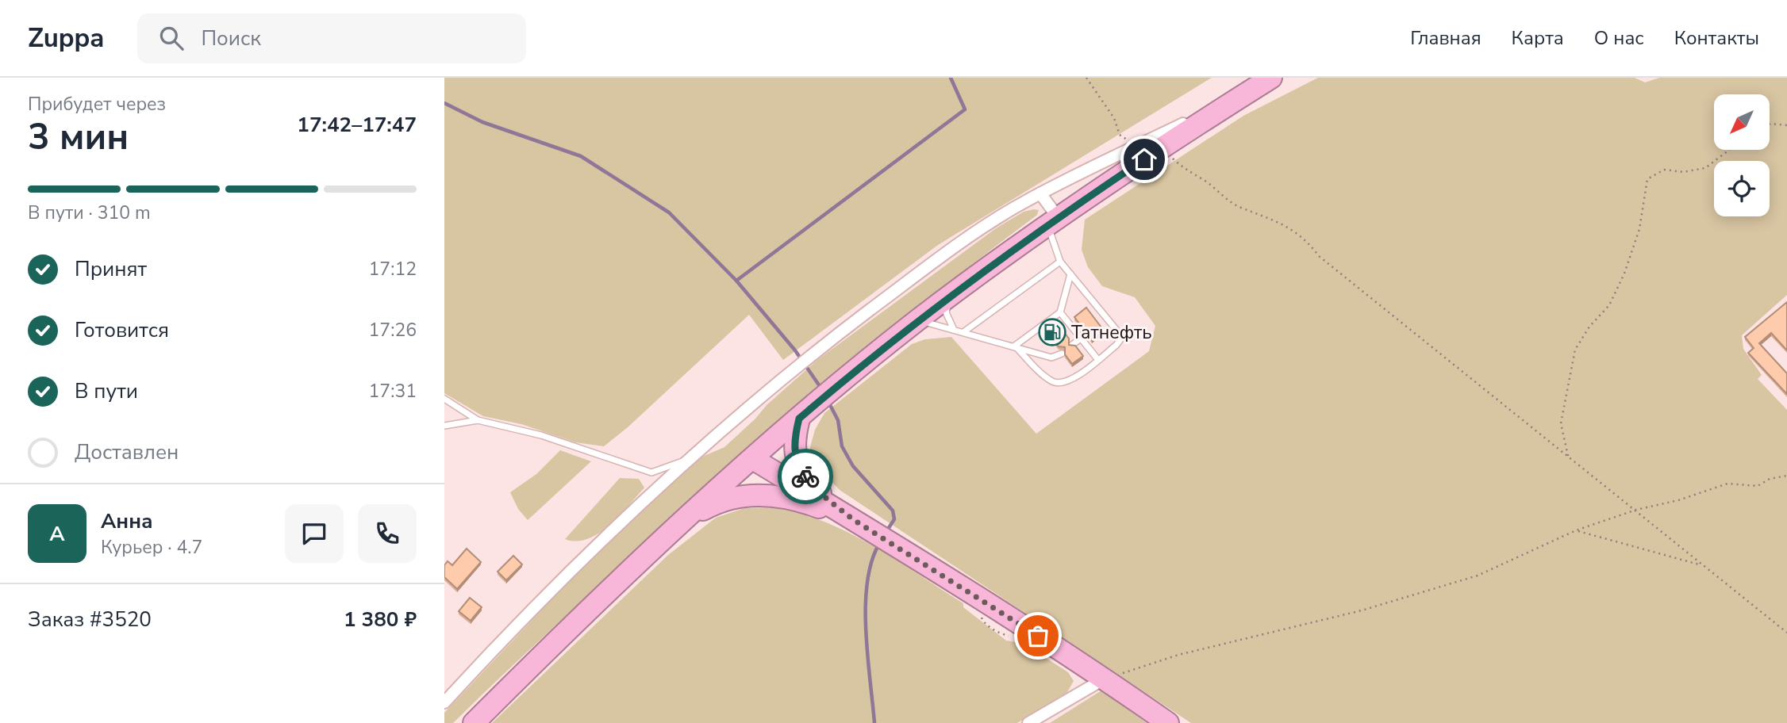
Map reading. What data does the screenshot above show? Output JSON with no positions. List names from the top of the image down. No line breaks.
{"places":{"fuel station":["Татнефть"]},"north":"bottom left","page":{"header":"Zuppa","search":"Поиск","nav":["Главная","Карта","О нас","Контакты"],"heading":["3 мин","Прибудет через","17:42–17:47"],"panel":["Анна","Курьер · 4.7","Заказ #3520","1 380 ₽"],"bar":"В пути · 310 m","list":[["Принят","17:12"],["Готовится","17:26"],["В пути","17:31"],"Доставлен"],"round":"А"}}
